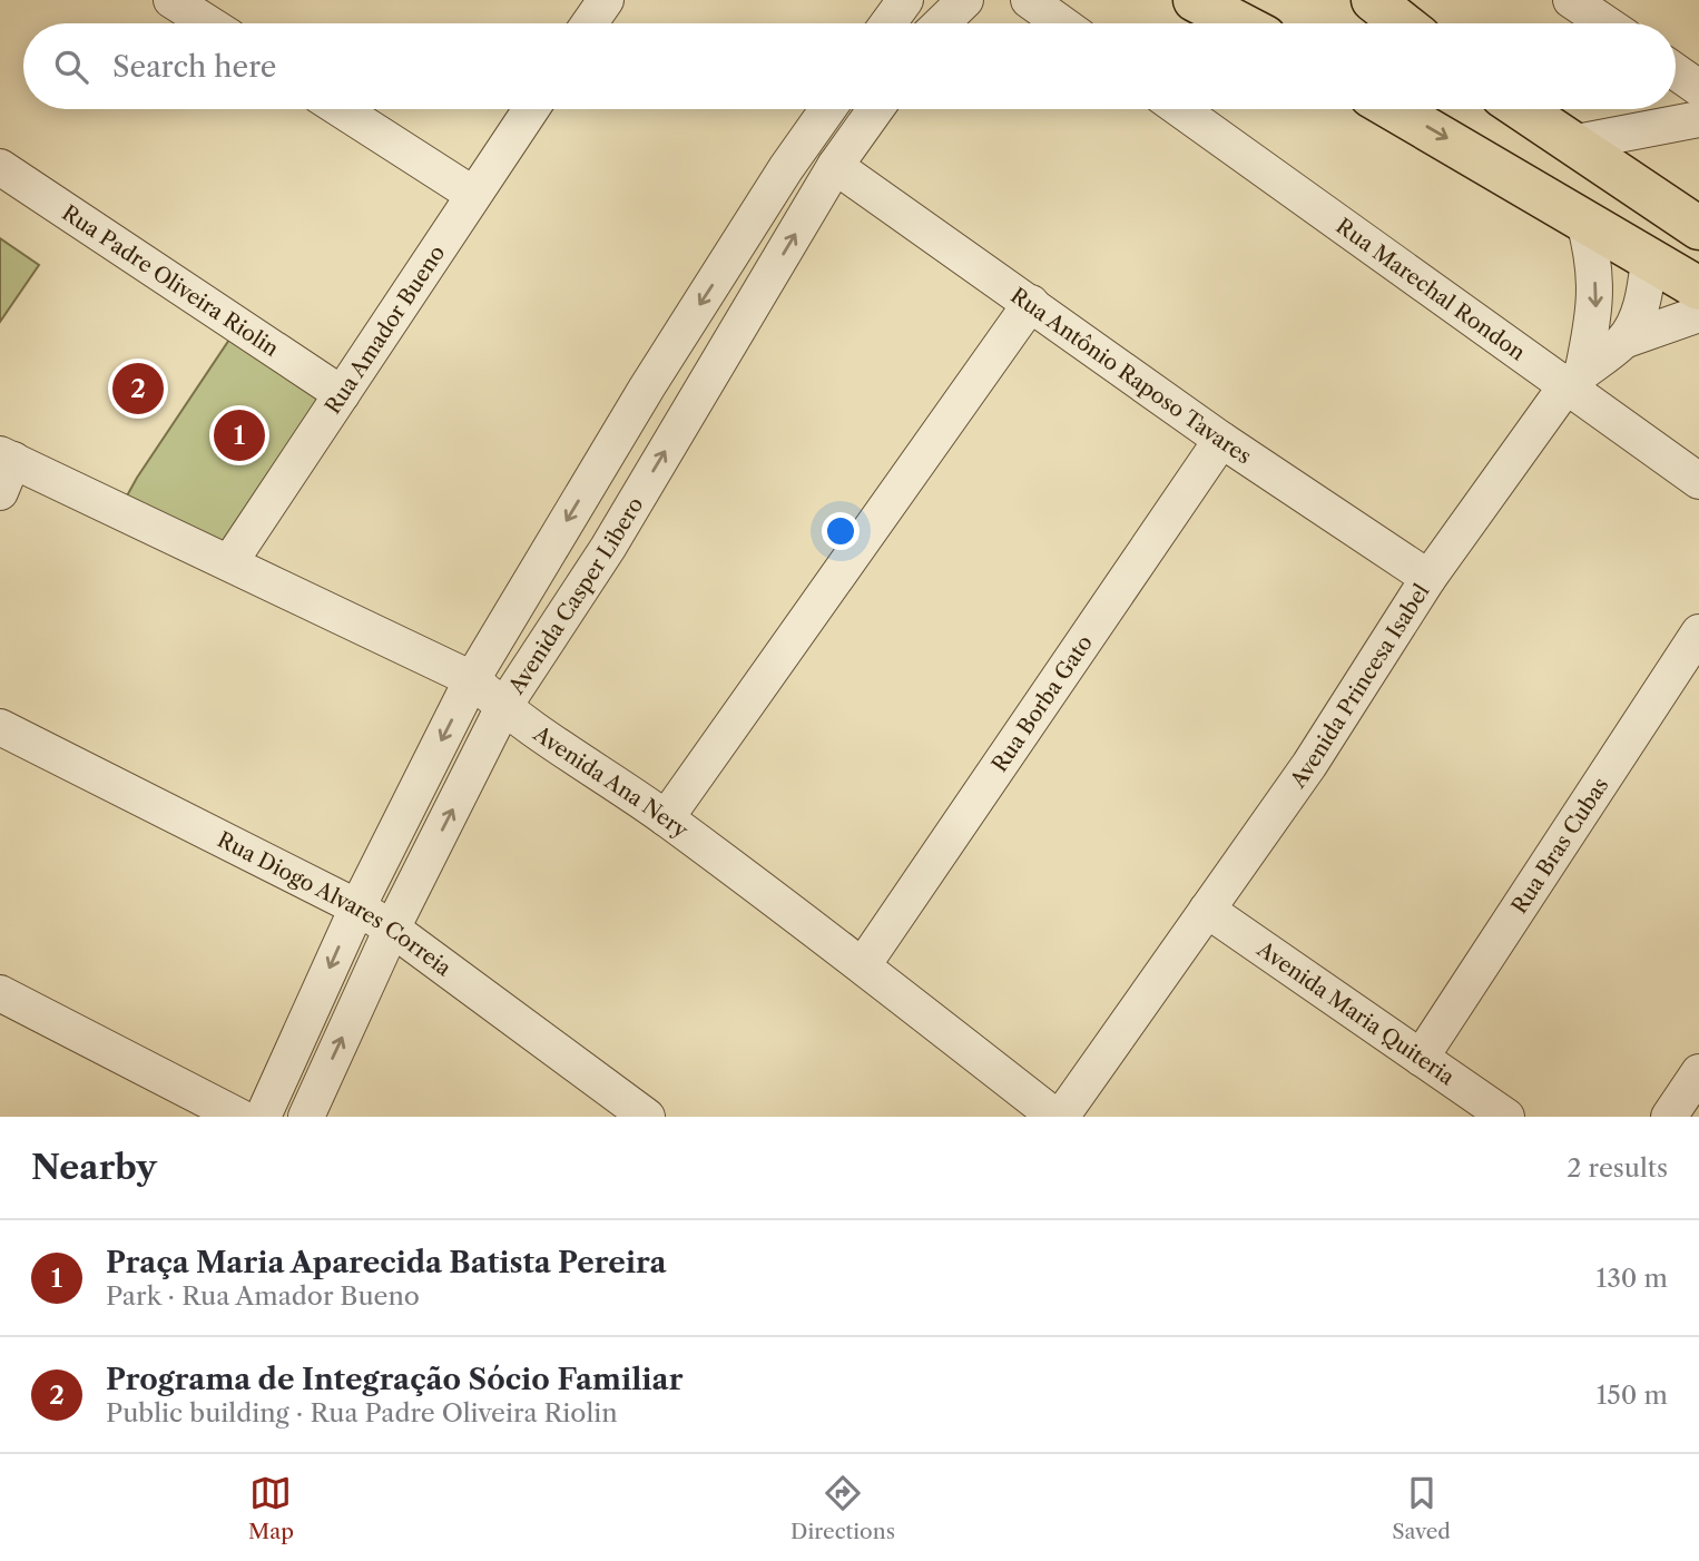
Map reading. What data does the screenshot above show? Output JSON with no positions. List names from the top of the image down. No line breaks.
{"streets":{"street":["Rua Padre Oliveira Riolin","Rua Marechal Rondon","Rua Amador Bueno","Rua Antônio Raposo Tavares","Avenida Casper Libero","Avenida Princesa Isabel","Rua Borba Gato","Avenida Ana Nery","Rua Bras Cubas","Rua Diogo Alvares Correia","Avenida Maria Quiteria"]},"crossings":[["Rua Padre Oliveira Riolin","Rua Amador Bueno"],["Rua Marechal Rondon","Avenida Princesa Isabel"],["Rua Amador Bueno","Avenida Ana Nery"],["Rua Antônio Raposo Tavares","Avenida Casper Libero"],["Rua Antônio Raposo Tavares","Avenida Princesa Isabel"],["Rua Antônio Raposo Tavares","Rua Borba Gato"],["Avenida Casper Libero","Avenida Ana Nery"],["Avenida Casper Libero","Rua Diogo Alvares Correia"],["Avenida Princesa Isabel","Avenida Ana Nery"],["Avenida Princesa Isabel","Avenida Maria Quiteria"],["Rua Borba Gato","Avenida Ana Nery"],["Rua Bras Cubas","Avenida Maria Quiteria"]],"page":{"search":"Search here","pins":["2","1"],"heading":["Nearby","2 results"],"list":[{"mark":"1","name":"Praça Maria Aparecida Batista Pereira","note":"Park · Rua Amador Bueno","value":"130 m"},{"mark":"2","name":"Programa de Integração Sócio Familiar","note":"Public building · Rua Padre Oliveira Riolin","value":"150 m"}],"nav":["Map","Directions","Saved"]}}
